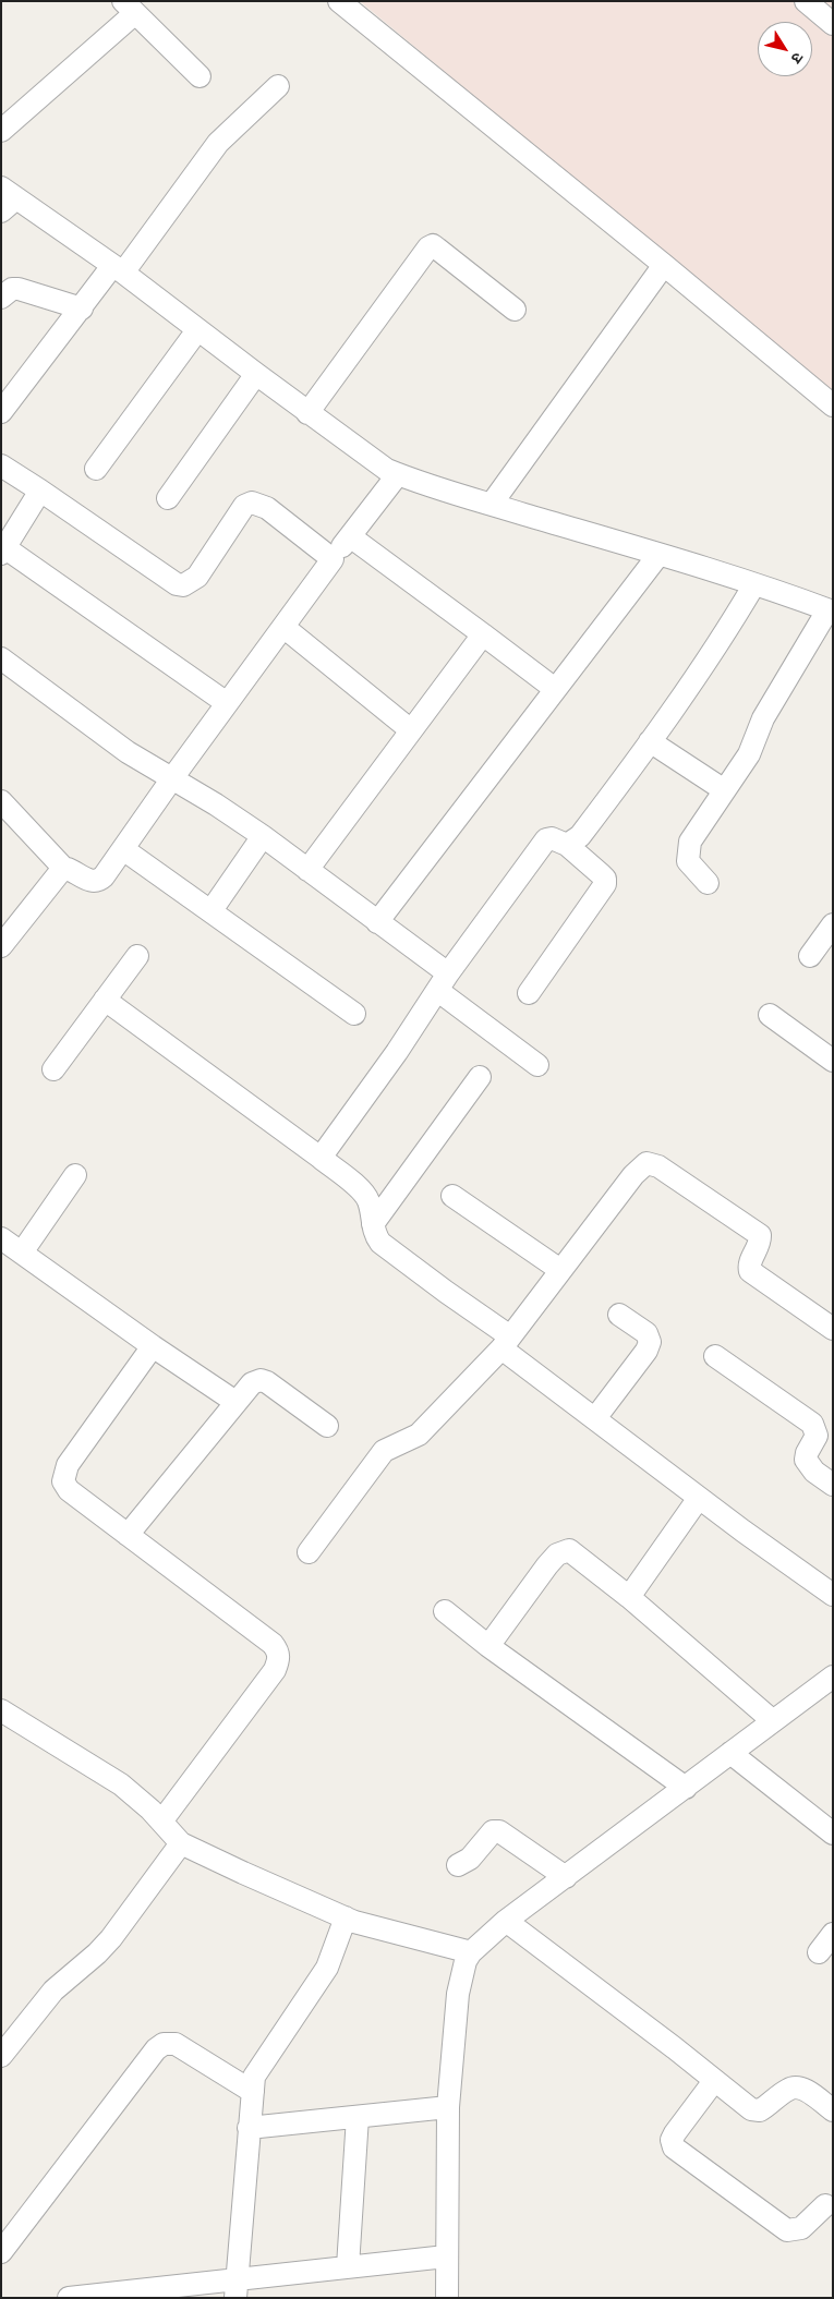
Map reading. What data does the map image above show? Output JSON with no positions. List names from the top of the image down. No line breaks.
{"north":"bottom right"}
